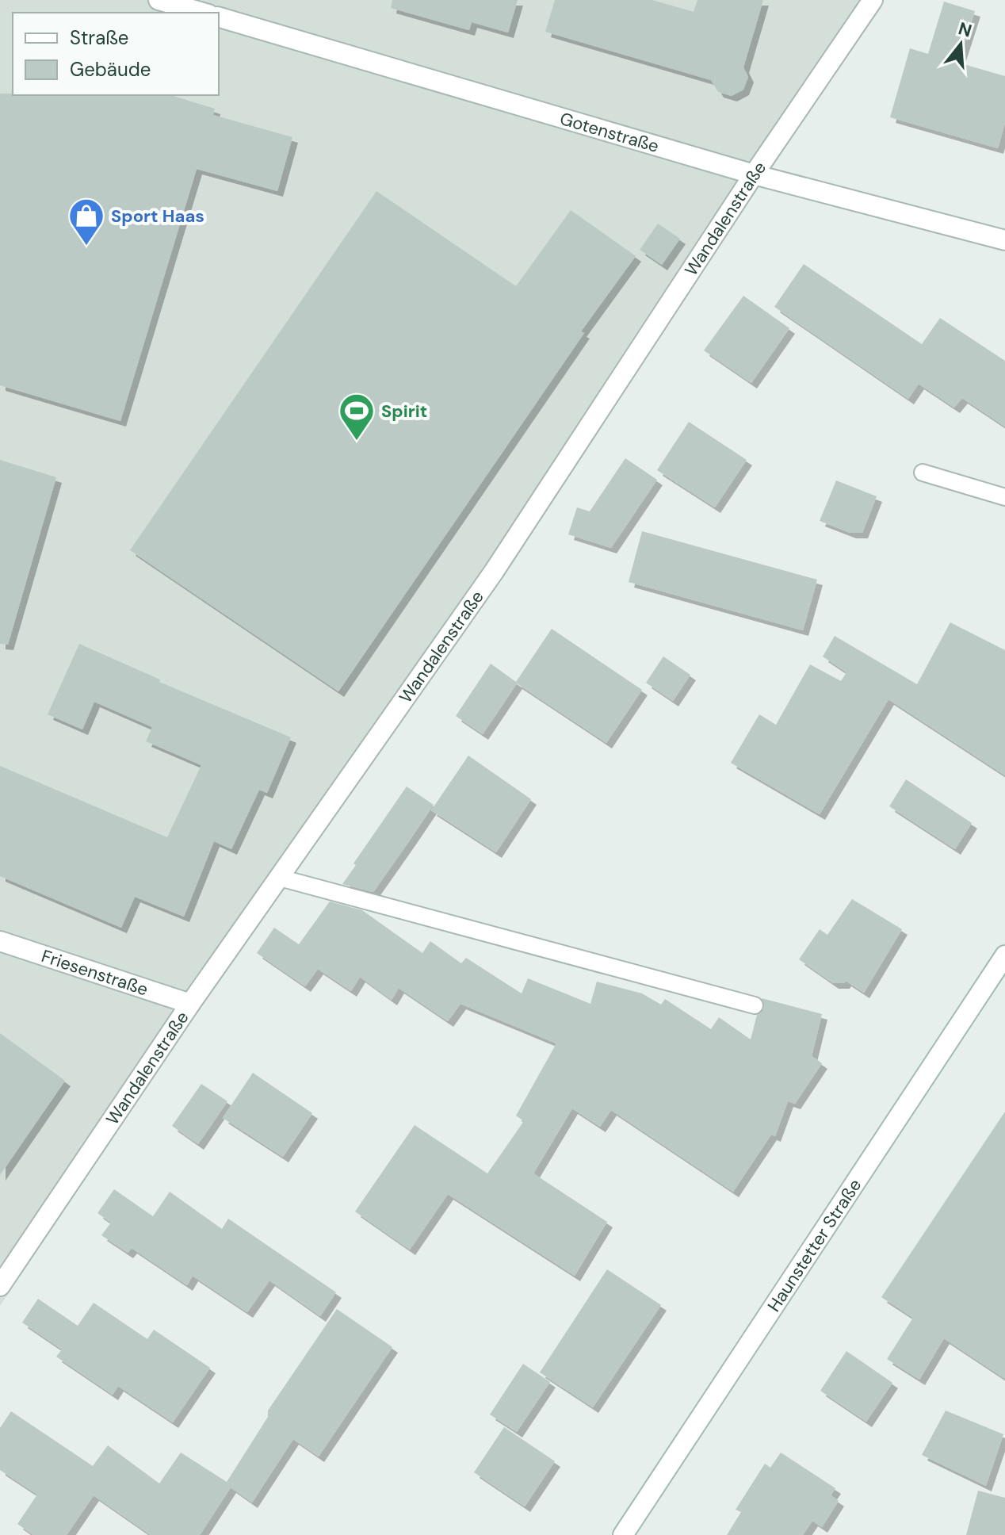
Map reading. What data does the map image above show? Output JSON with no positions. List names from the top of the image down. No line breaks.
{"streets":{"street":["Gotenstraße","Wandalenstraße","Friesenstraße","Haunstetter Straße"]},"crossings":[["Gotenstraße","Wandalenstraße"],["Wandalenstraße","Friesenstraße"]],"places":{"shop":["Sport Haas"],"sports":["Spirit"]},"legend":["Straße","Gebäude"],"north":"top"}
